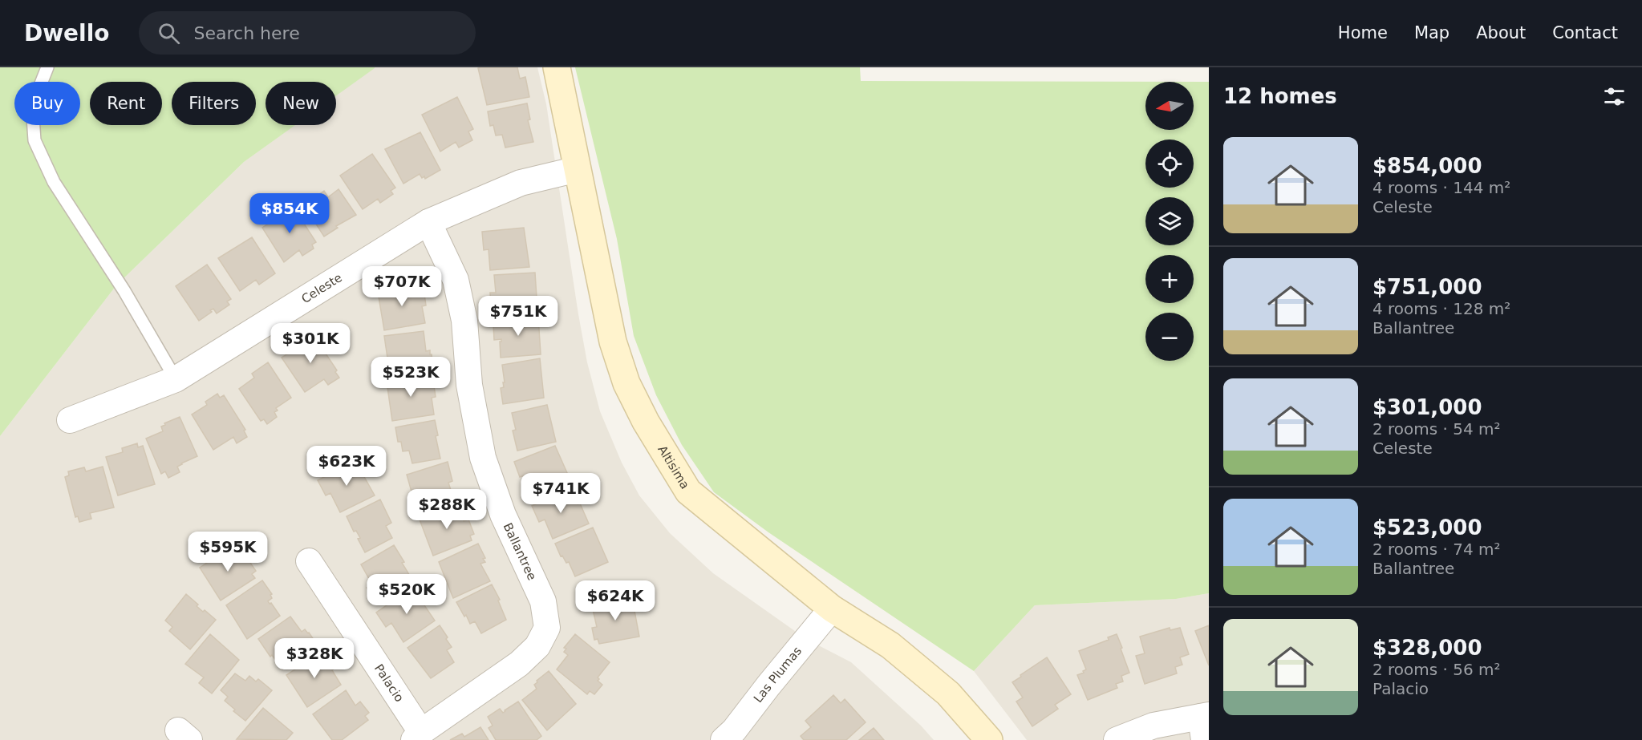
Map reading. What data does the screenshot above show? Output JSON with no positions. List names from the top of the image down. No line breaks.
{"streets":{"street":["Celeste","Altisima","Ballantree","Las Plumas","Palacio"]},"crossings":[["Celeste","Altisima"],["Celeste","Ballantree"],["Altisima","Las Plumas"],["Ballantree","Palacio"]],"north":"left","page":{"header":"Dwello","search":"Search here","nav":["Home","Map","About","Contact"],"heading":"12 homes","map_buttons":["+","−"],"chip":["Buy","Rent","Filters","New"],"list":[{"name":"$854,000","note":"4 rooms · 144 m² · Celeste"},{"name":"$751,000","note":"4 rooms · 128 m² · Ballantree"},{"name":"$301,000","note":"2 rooms · 54 m² · Celeste"},{"name":"$523,000","note":"2 rooms · 74 m² · Ballantree"},{"name":"$328,000","note":"2 rooms · 56 m² · Palacio"}],"price":["$854K","$707K","$751K","$301K","$523K","$623K","$741K","$288K","$595K","$520K","$624K","$328K"]}}
